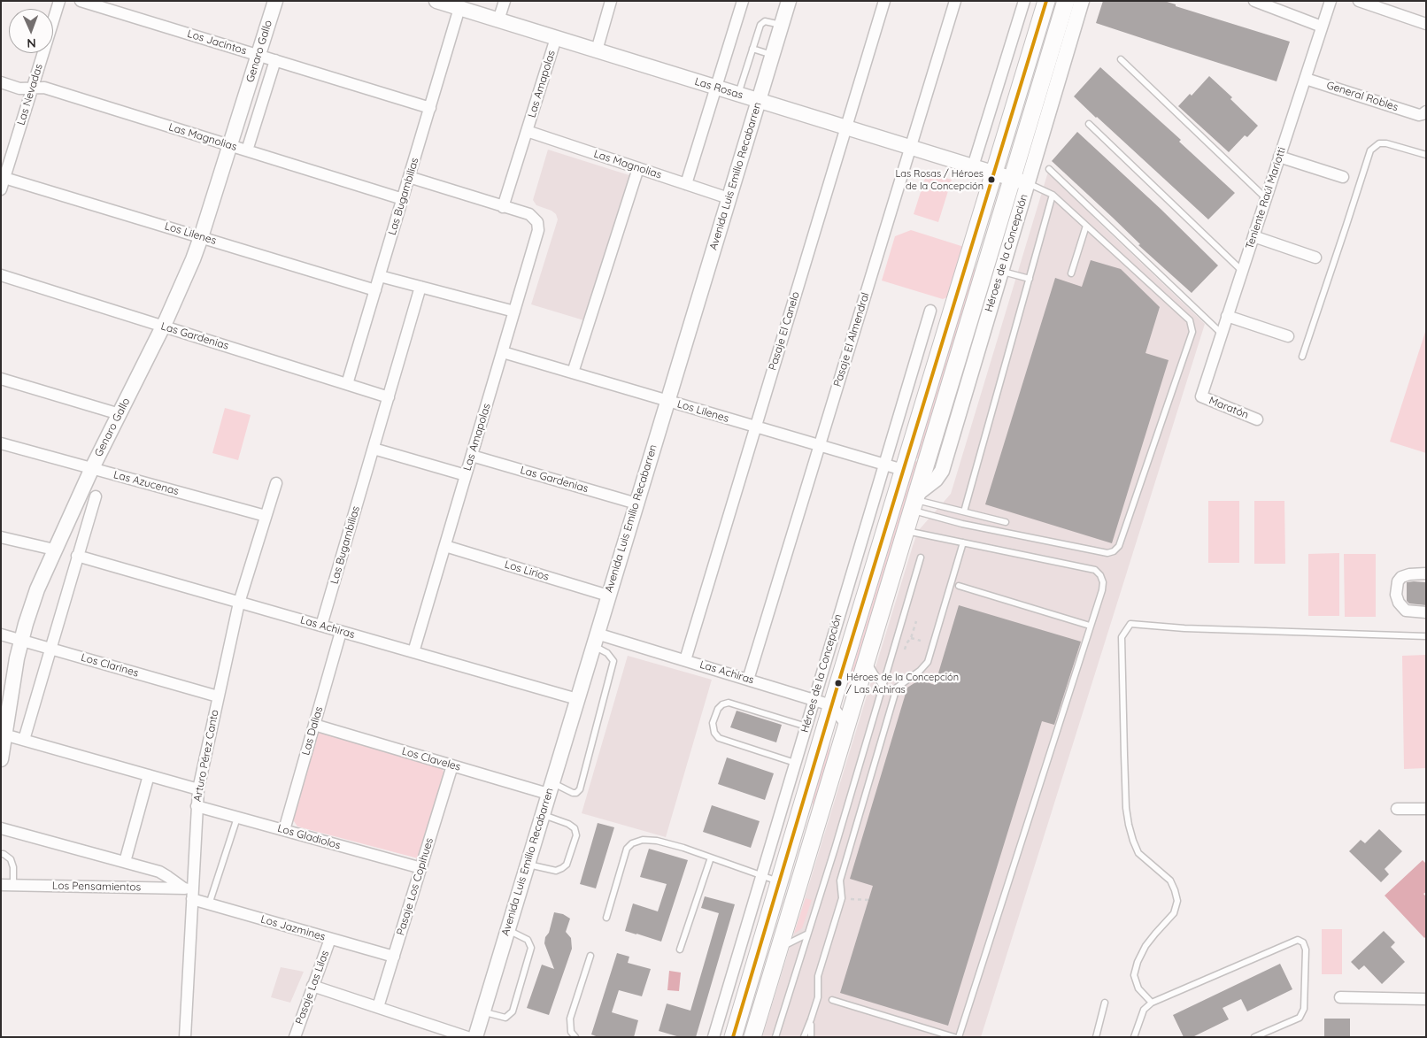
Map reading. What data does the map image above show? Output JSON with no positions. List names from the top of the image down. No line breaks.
{"streets":{"main road":["Héroes de la Concepción"],"street":["Los Jacintos","Genaro Gallo","Las Amapolas","Las Rosas","Las Nevadas","General Robles","Las Magnolias","Avenida Luis Emilio Recabarren","Las Bugambilias","Teniente Raúl Mariotti","Los Lilenes","Pasaje El Canelo","Las Gardenias","Pasaje El Almendral","Maratón","Las Azucenas","Los Lirios","Las Achiras","Los Clarines","Las Dalias","Arturo Pérez Canto","Los Claveles","Los Gladiolos","Los Pensamientos","Pasaje Los Copihues","Los Jazmines","Pasaje Las Lilas"]},"crossings":[["Los Jacintos","Genaro Gallo"],["Los Jacintos","Las Bugambilias"],["Genaro Gallo","Las Magnolias"],["Genaro Gallo","Los Lilenes"],["Genaro Gallo","Las Gardenias"],["Genaro Gallo","Las Azucenas"],["Genaro Gallo","Los Clarines"],["Las Amapolas","Las Rosas"],["Las Amapolas","Las Magnolias"],["Las Amapolas","Los Lilenes"],["Las Amapolas","Las Gardenias"],["Las Amapolas","Los Lirios"],["Las Amapolas","Las Achiras"],["Las Rosas","Avenida Luis Emilio Recabarren"],["Las Rosas","Las Bugambilias"],["Las Rosas","Héroes de la Concepción"],["Las Rosas","Pasaje El Canelo"],["Las Rosas","Pasaje El Almendral"],["Las Nevadas","Las Magnolias"],["Las Nevadas","Los Lilenes"],["General Robles","Teniente Raúl Mariotti"],["Las Magnolias","Avenida Luis Emilio Recabarren"],["Las Magnolias","Las Bugambilias"],["Avenida Luis Emilio Recabarren","Los Lilenes"],["Avenida Luis Emilio Recabarren","Las Gardenias"],["Avenida Luis Emilio Recabarren","Los Lirios"],["Avenida Luis Emilio Recabarren","Las Achiras"],["Avenida Luis Emilio Recabarren","Los Claveles"],["Las Bugambilias","Los Lilenes"],["Las Bugambilias","Las Gardenias"],["Las Bugambilias","Las Achiras"],["Teniente Raúl Mariotti","Maratón"],["Los Lilenes","Héroes de la Concepción"],["Los Lilenes","Pasaje El Canelo"],["Los Lilenes","Pasaje El Almendral"],["Héroes de la Concepción","Las Achiras"],["Pasaje El Canelo","Las Achiras"],["Pasaje El Almendral","Las Achiras"],["Las Azucenas","Arturo Pérez Canto"],["Las Achiras","Las Dalias"],["Las Achiras","Arturo Pérez Canto"],["Los Clarines","Arturo Pérez Canto"],["Las Dalias","Los Claveles"],["Las Dalias","Los Gladiolos"],["Arturo Pérez Canto","Los Gladiolos"],["Arturo Pérez Canto","Los Pensamientos"],["Arturo Pérez Canto","Los Jazmines"],["Los Claveles","Pasaje Los Copihues"],["Los Gladiolos","Pasaje Los Copihues"],["Los Pensamientos","Los Jazmines"],["Pasaje Los Copihues","Los Jazmines"],["Los Jazmines","Pasaje Las Lilas"]],"places":["Las Rosas / Héroes de la Concepción","Héroes de la Concepción / Las Achiras"],"north":"bottom"}
